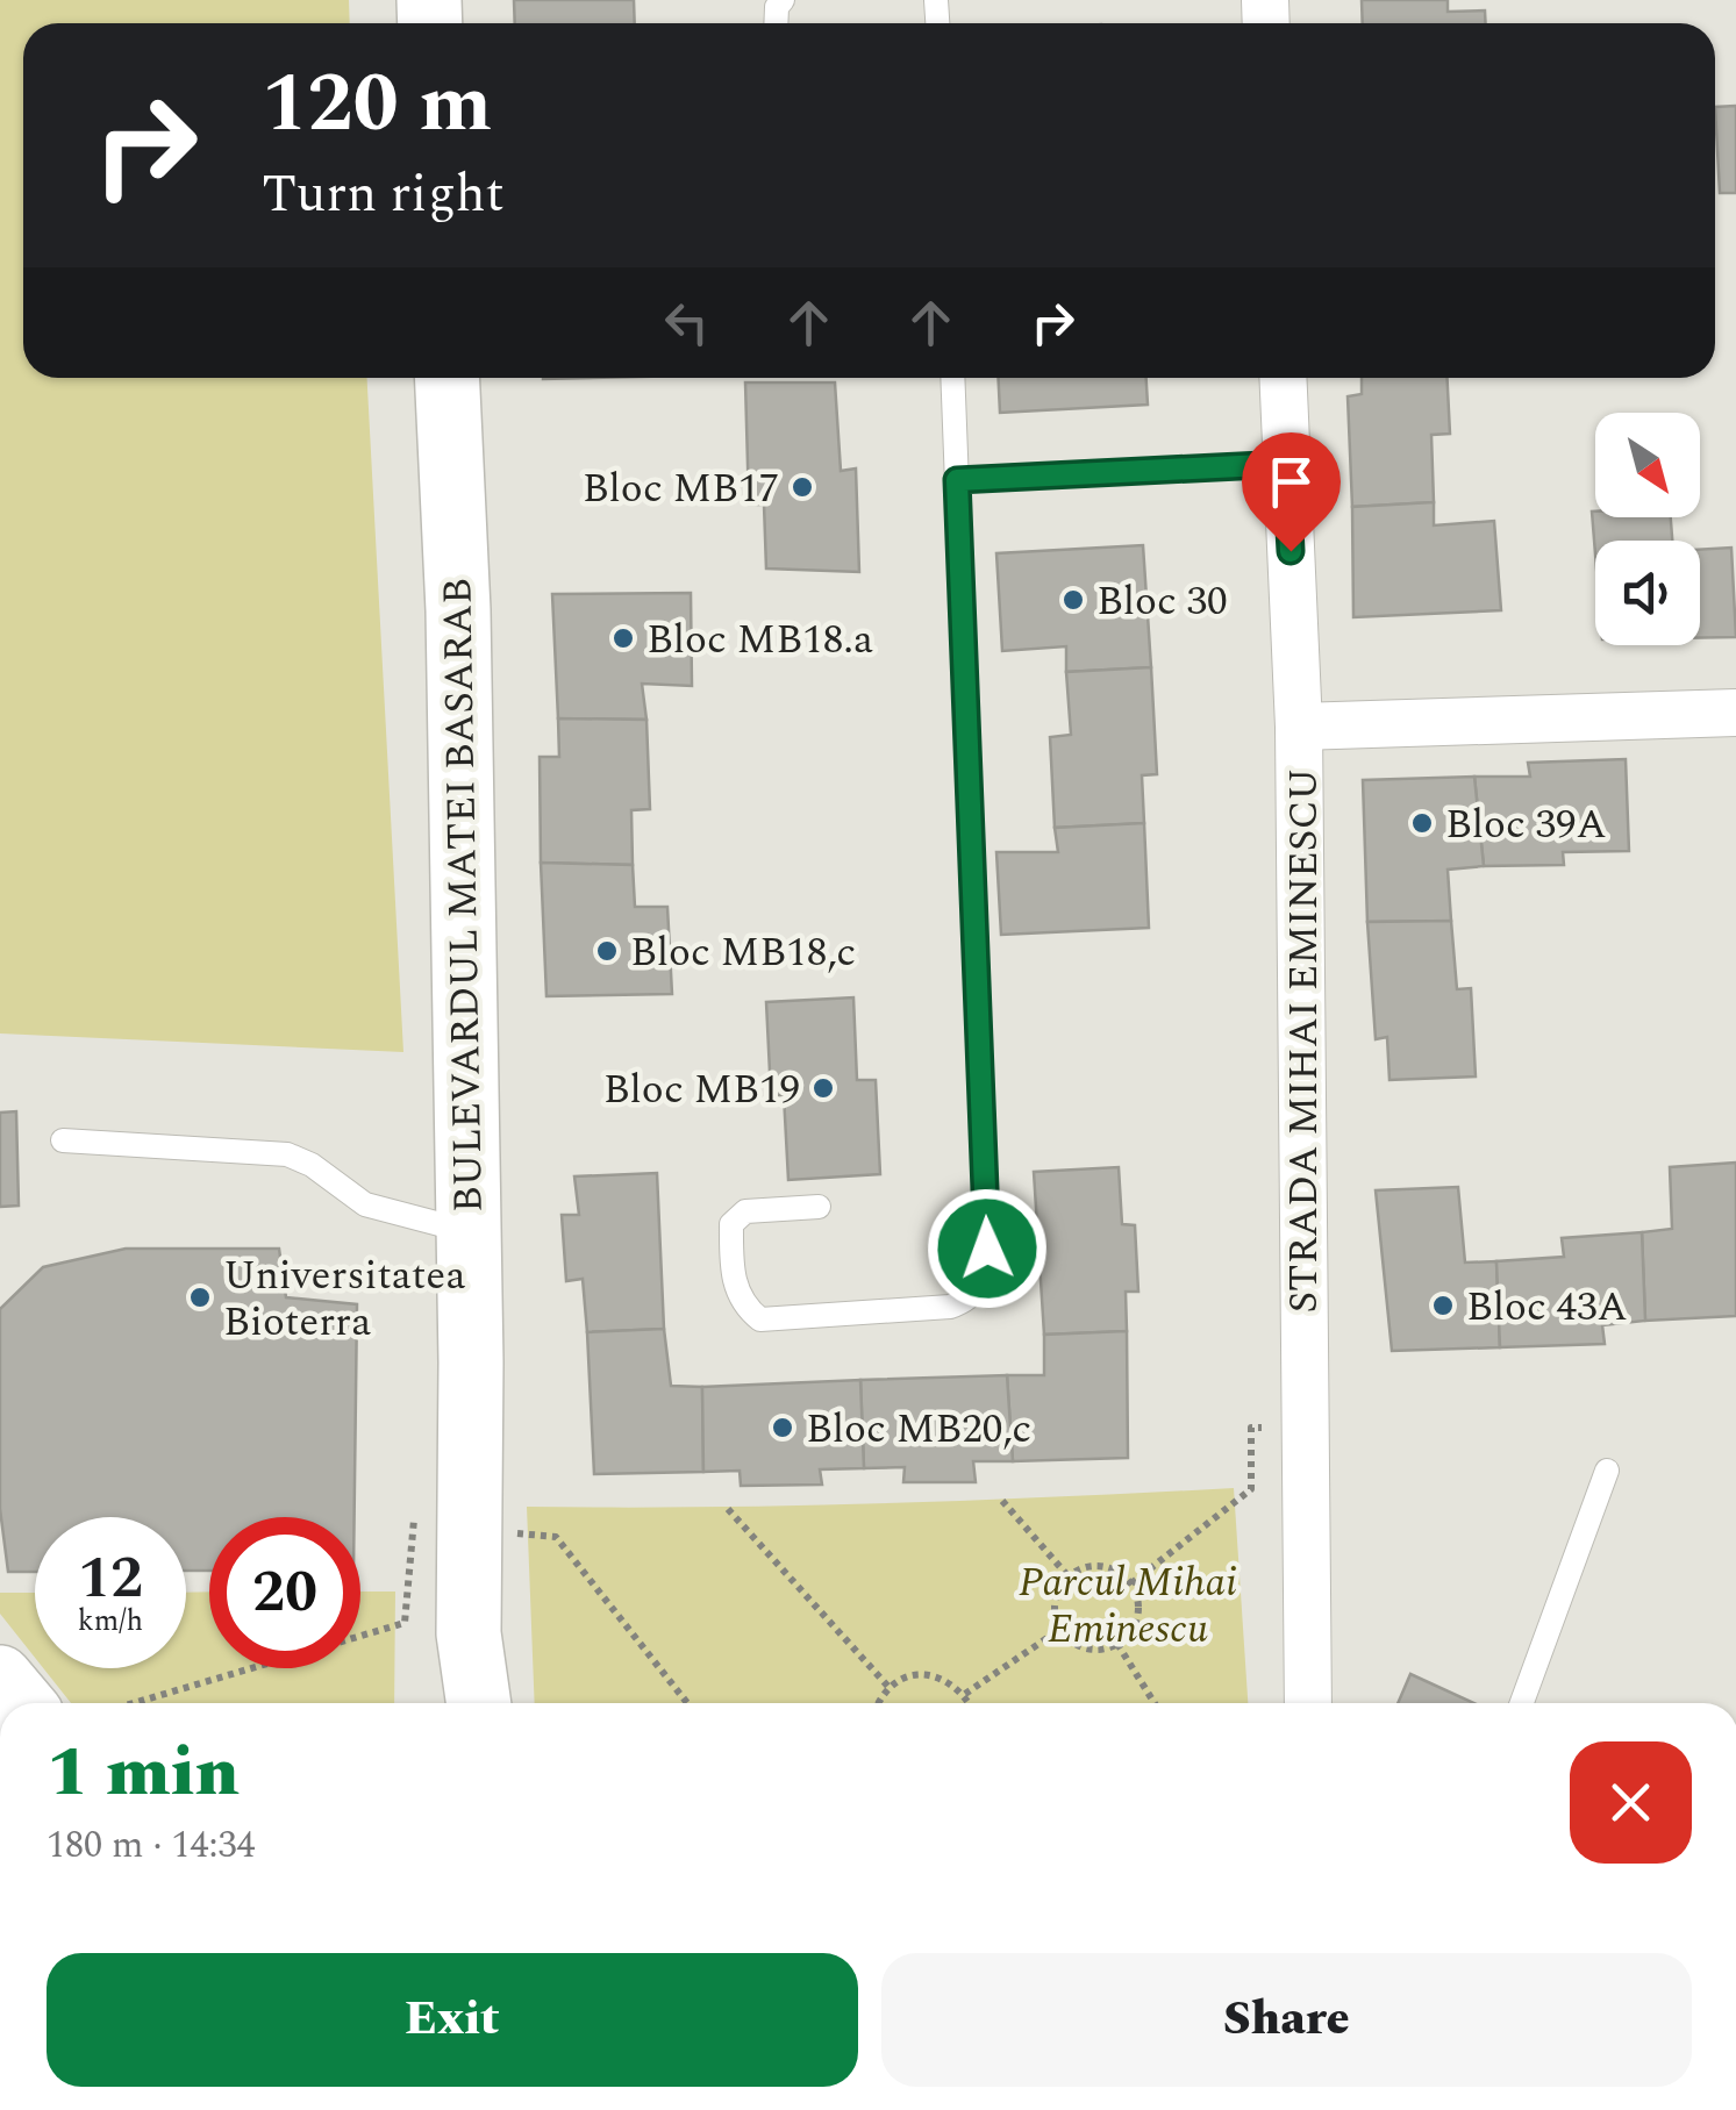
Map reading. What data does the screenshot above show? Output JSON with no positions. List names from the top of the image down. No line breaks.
{"streets":{"main road":["BULEVARDUL MATEI BASARAB"],"street":["STRADA MIHAI EMINESCU"]},"parks":["Parcul Mihai Eminescu"],"places":["Bloc MB17","Bloc 30","Bloc MB18.a","Bloc 39A","Bloc MB18,c","Bloc MB19","Universitatea Bioterra","Bloc 43A","Bloc MB20,c"],"north":"bottom right","page":{"turn":["120 m","Turn right"],"speed":"12 km/h","limit":"20","heading":["1 min","180 m · 14:34"],"buttons":["Exit","Share"]}}
